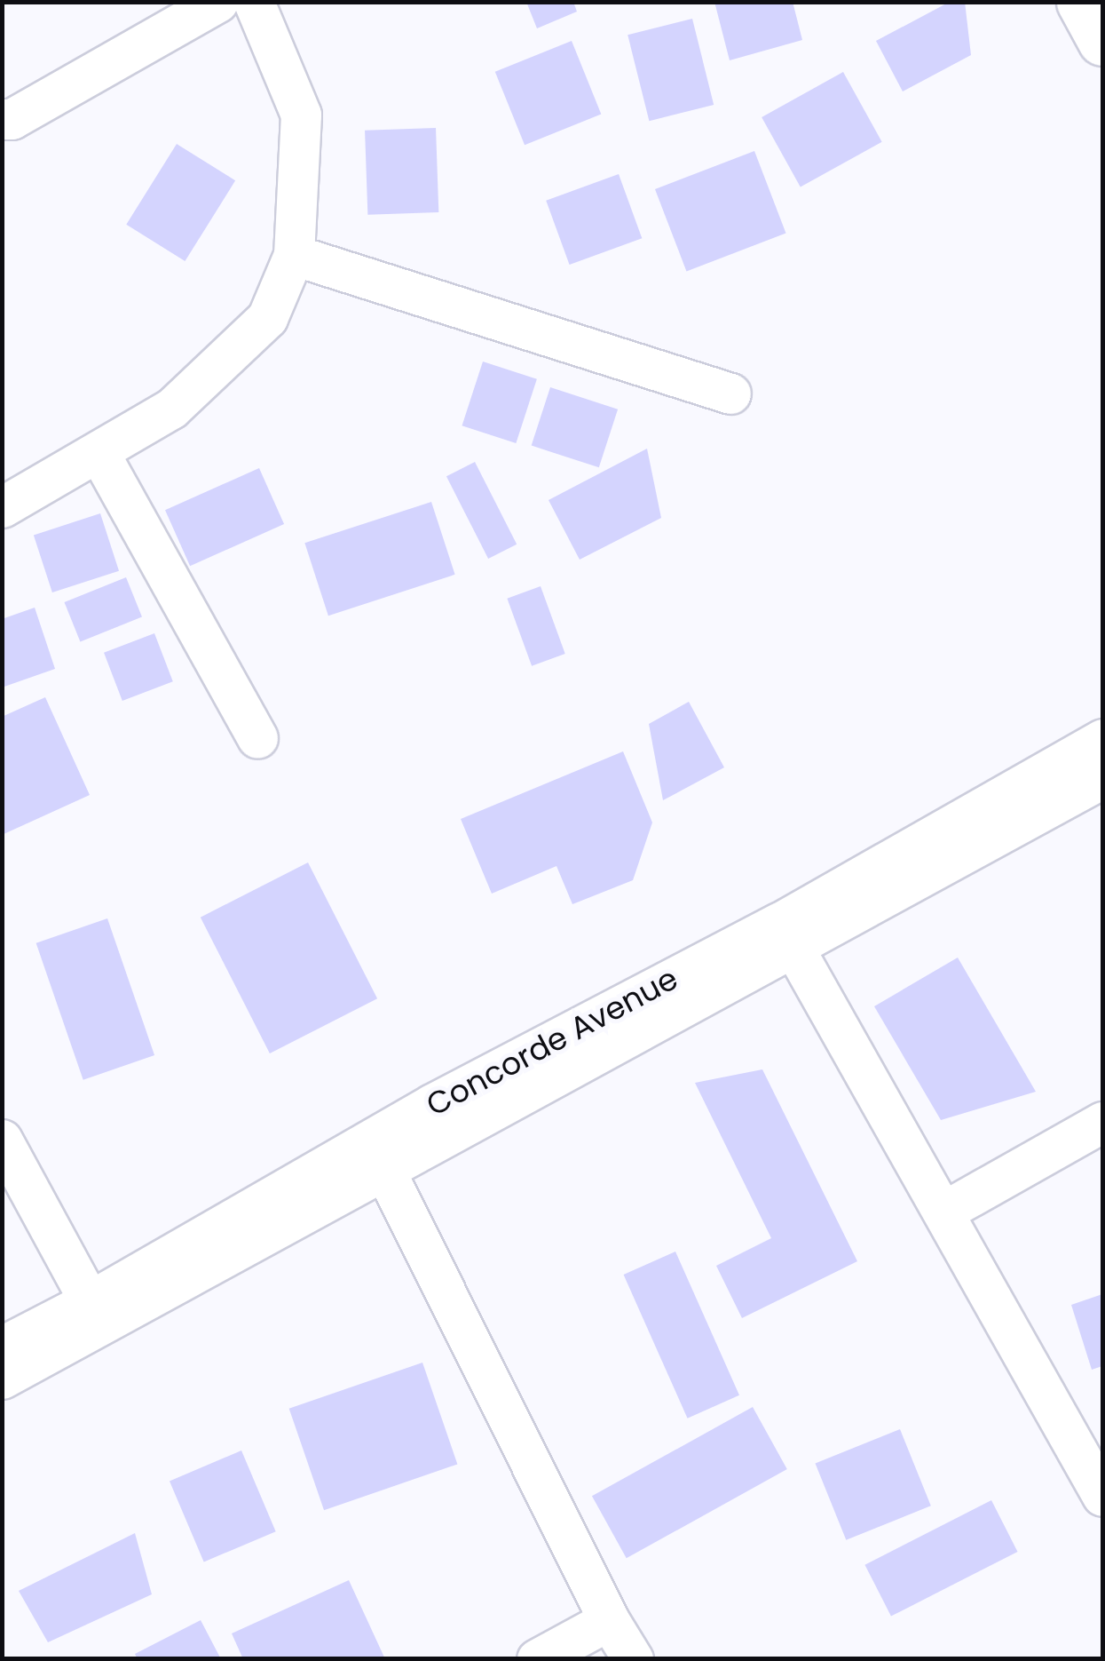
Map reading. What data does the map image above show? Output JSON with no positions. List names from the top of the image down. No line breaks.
{"streets":{"street":["Concorde Avenue"]}}
